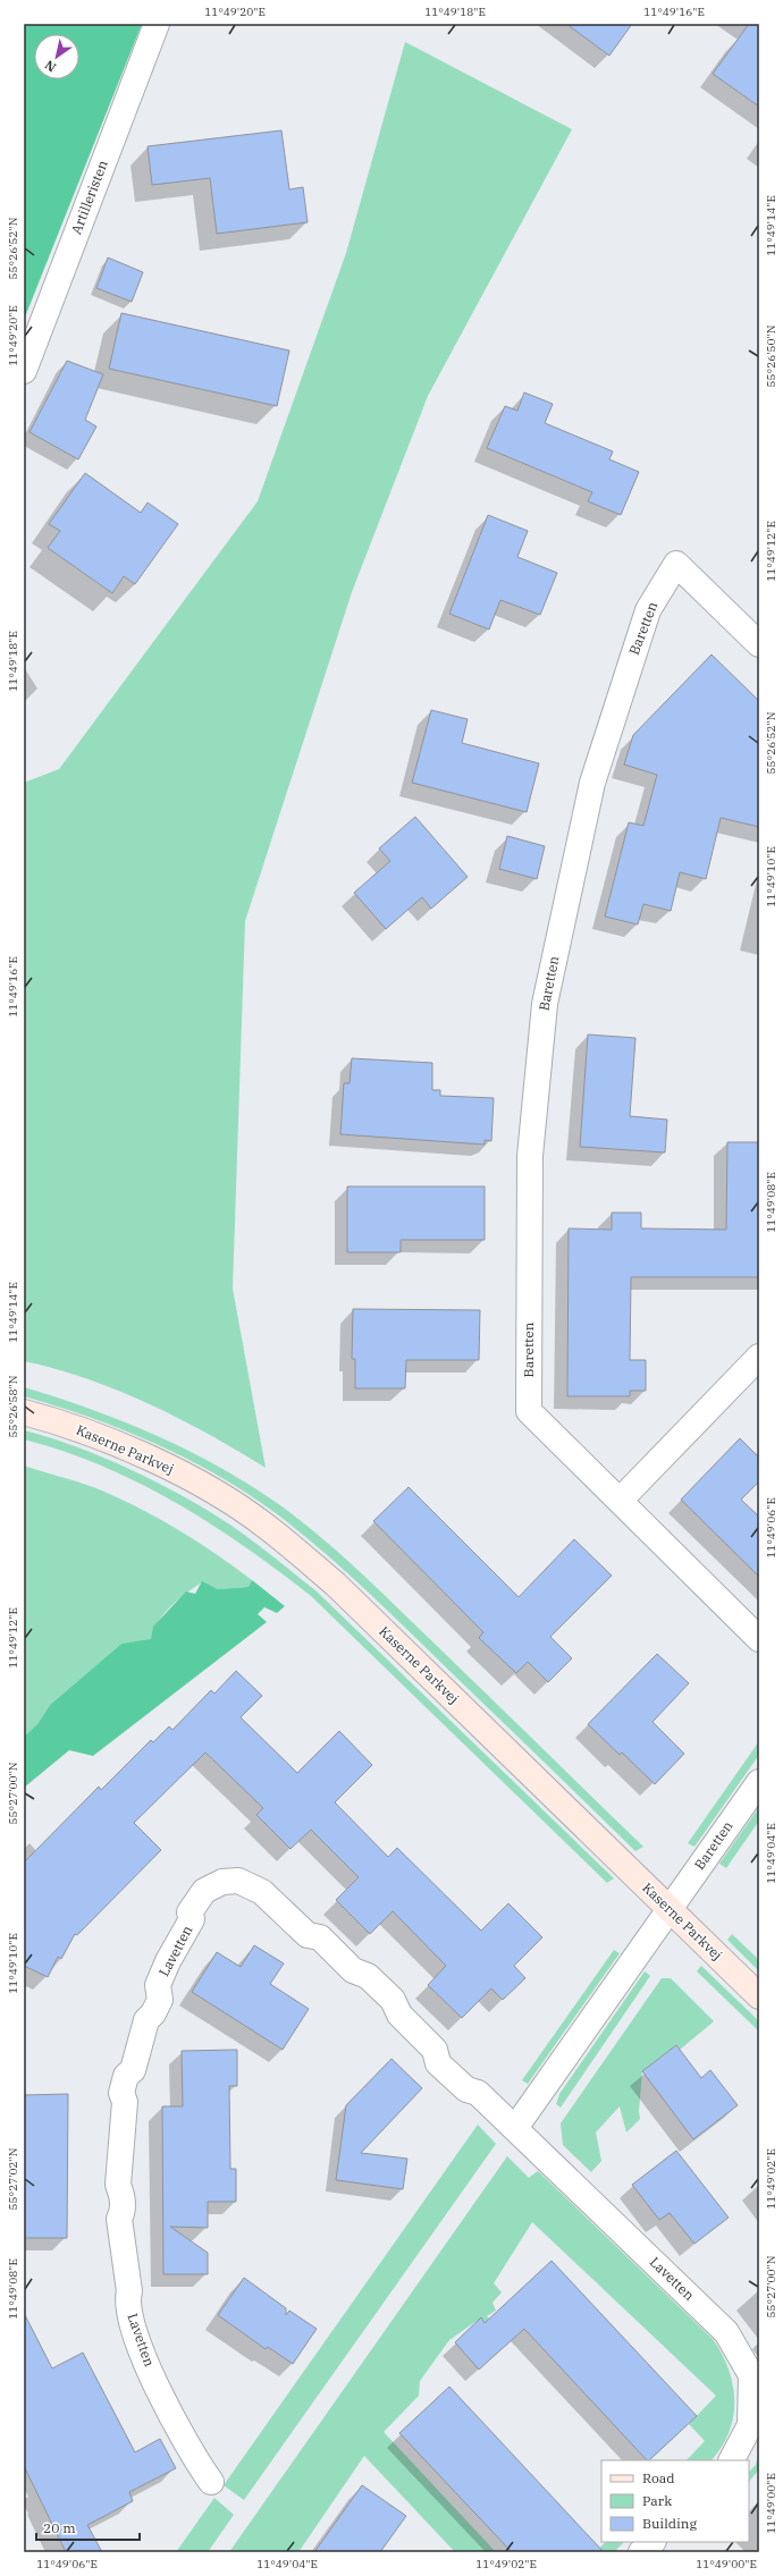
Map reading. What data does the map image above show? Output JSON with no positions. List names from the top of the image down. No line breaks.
{"streets":{"street":["Artilleristen","Baretten","Kaserne Parkvej","Lavetten"]},"crossings":[["Baretten","Kaserne Parkvej"]],"legend":["Road","Park","Building"],"scale_bar":"20 m","north":"bottom left","coordinates":["11°49'20\"E","11°49'18\"E","11°49'16\"E","11°49'14\"E","55°26'52\"N","55°26'50\"N","11°49'12\"E","11°49'10\"E","11°49'08\"E","55°26'58\"N","11°49'06\"E","55°27'00\"N","11°49'04\"E","11°49'02\"E","55°27'02\"N","11°49'00\"E"]}
